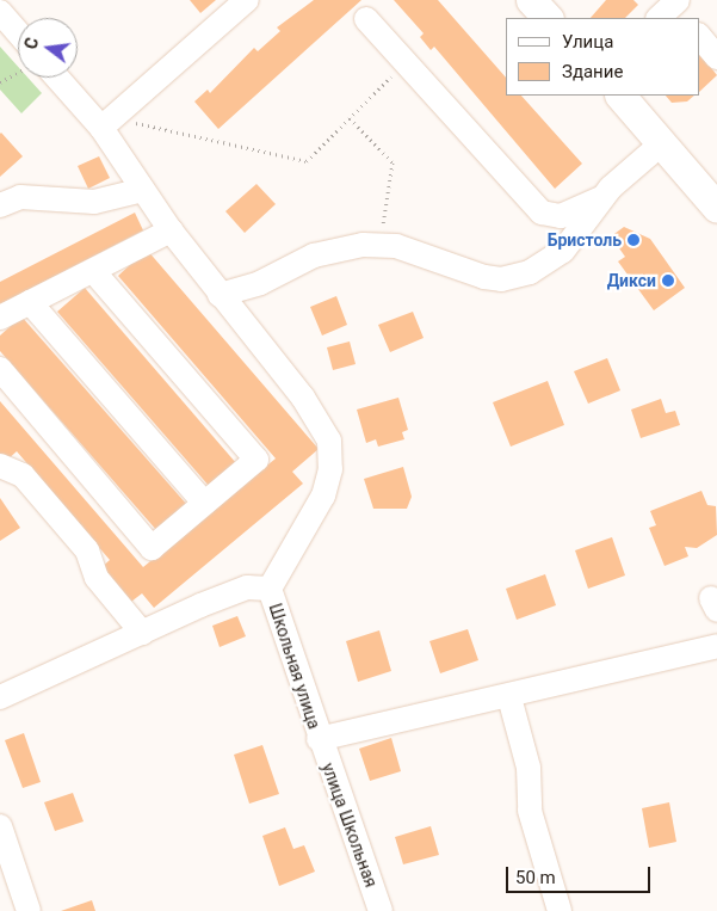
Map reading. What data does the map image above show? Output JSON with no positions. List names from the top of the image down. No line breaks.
{"streets":{"street":["Школьная улица","улица Школьная"]},"crossings":[["Школьная улица","улица Школьная"]],"places":["Бристоль","Дикси"],"legend":["Улица","Здание"],"scale_bar":"50 m","north":"left"}
